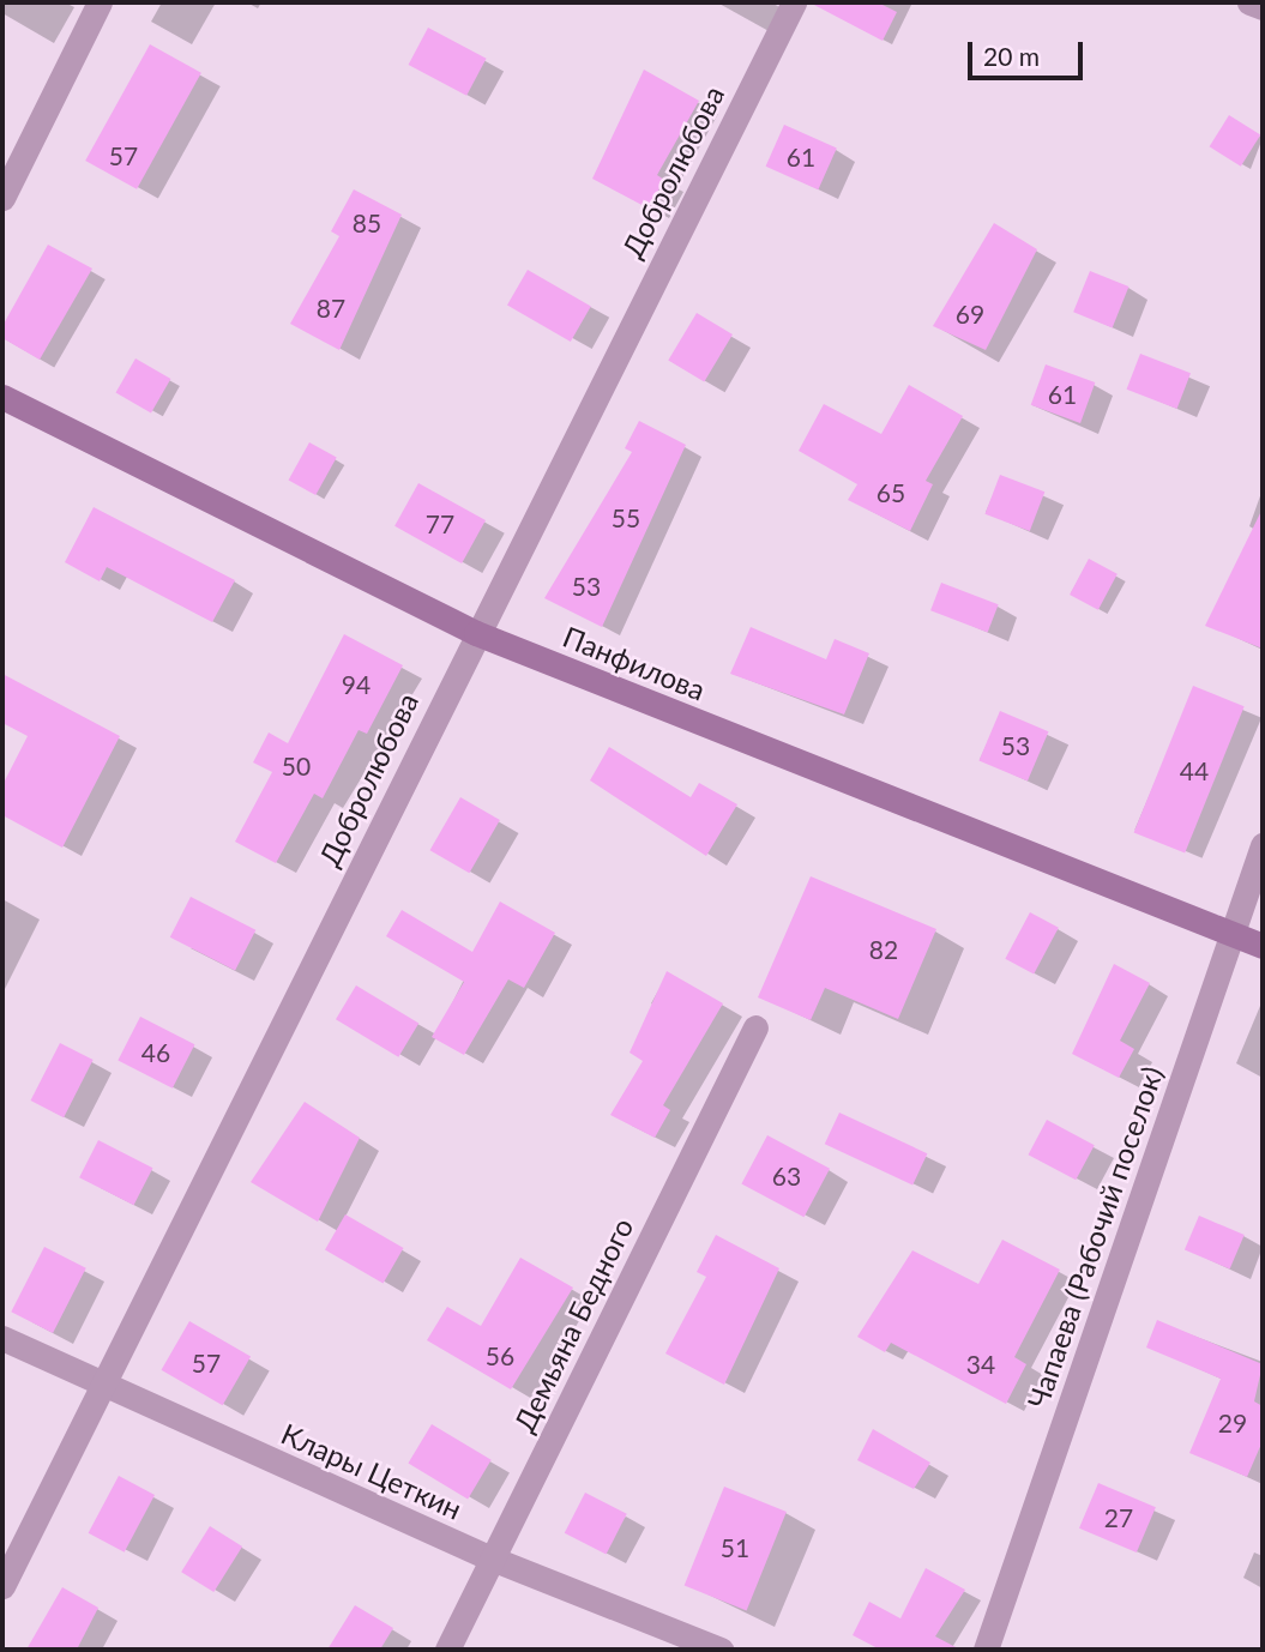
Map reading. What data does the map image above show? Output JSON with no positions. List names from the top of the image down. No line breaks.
{"streets":{"street":["Добролюбова","Панфилова","Чапаева (Рабочий поселок)","Демьяна Бедного","Клары Цеткин"]},"crossings":[["Добролюбова","Панфилова"],["Добролюбова","Клары Цеткин"],["Панфилова","Чапаева (Рабочий поселок)"],["Демьяна Бедного","Клары Цеткин"]],"house_numbers":["57","61","85","87","69","61","65","55","77","53","94","53","50","44","82","46","63","56","57","34","29","27","51"],"scale_bar":"20 m"}
